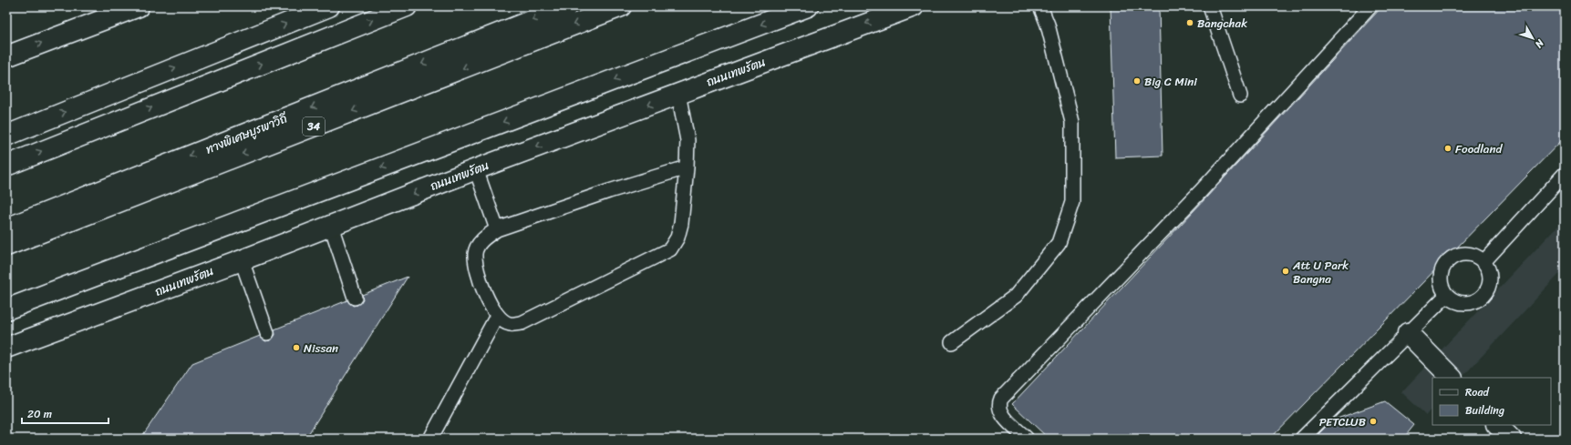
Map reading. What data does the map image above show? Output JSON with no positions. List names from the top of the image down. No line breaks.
{"streets":{"main road":["ถนนเทพรัตน","34","ทางพิเศษบูรพาวิถี"]},"places":["Bangchak","Big C Mini","Foodland","Att U Park Bangna","Nissan","PETCLUB"],"legend":["Road","Building"],"scale_bar":"20 m","north":"bottom right"}
